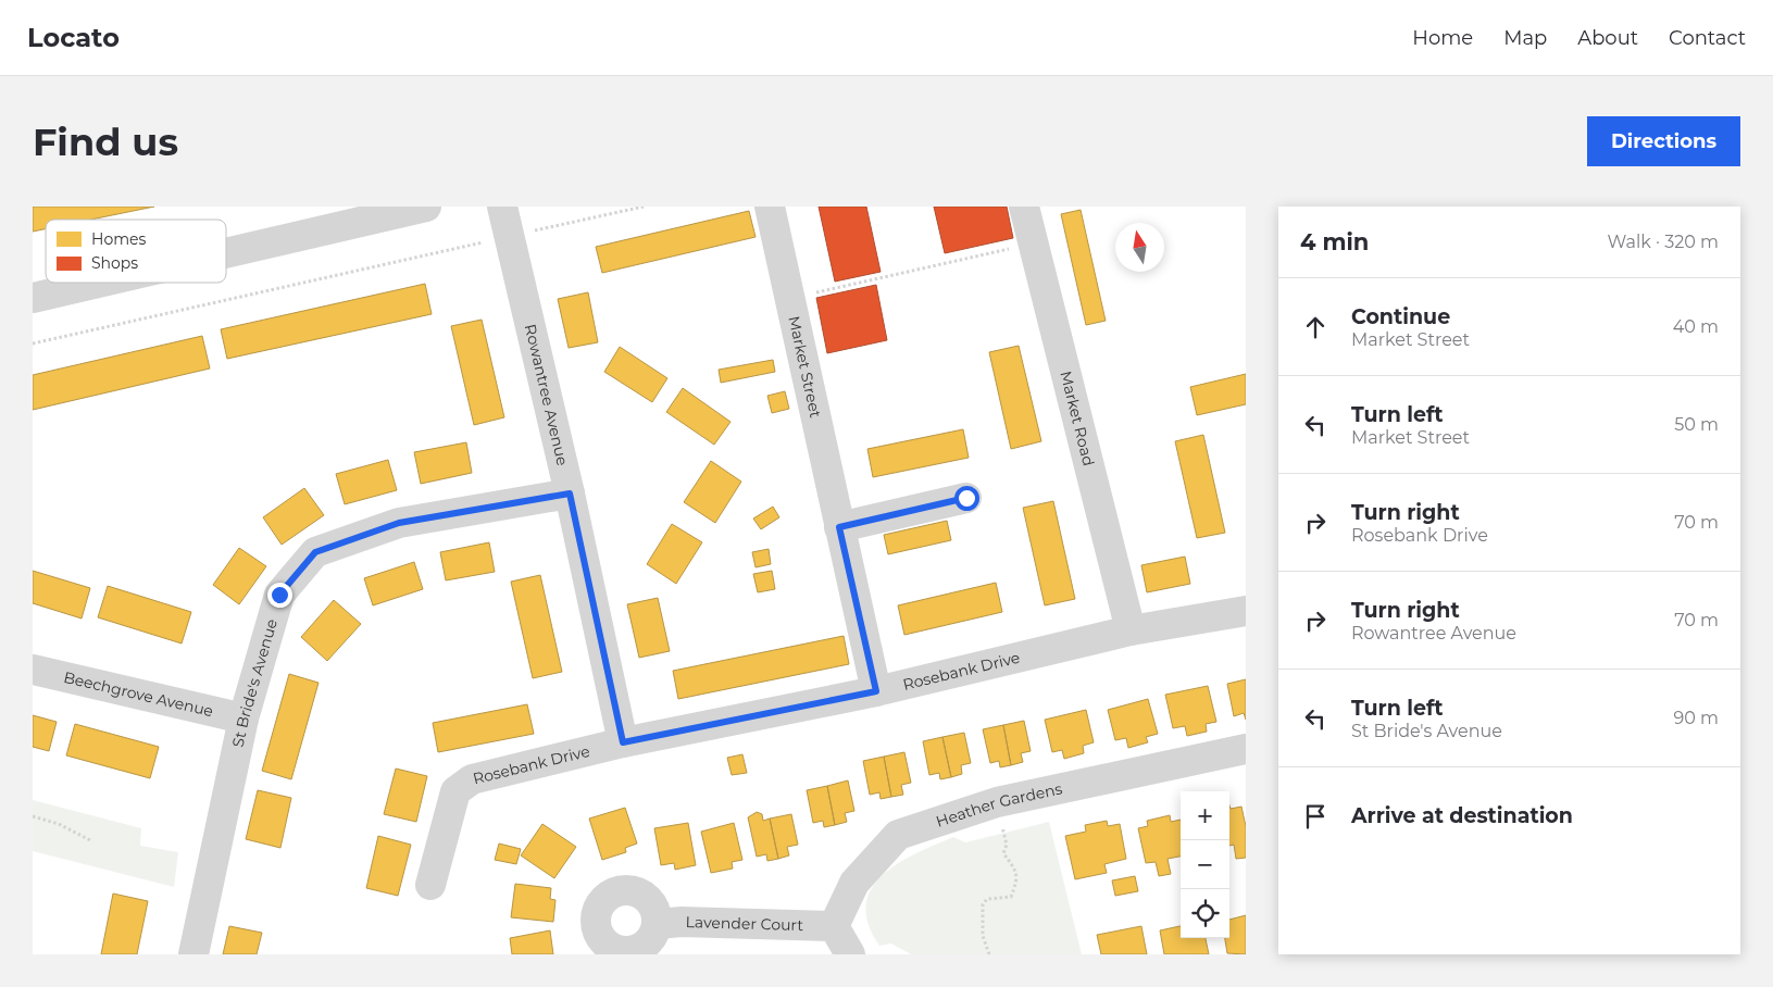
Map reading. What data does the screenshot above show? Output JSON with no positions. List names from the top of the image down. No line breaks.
{"streets":{"street":["Market Street","Rowantree Avenue","Market Road","Rosebank Drive","St Bride's Avenue","Beechgrove Avenue","Heather Gardens","Lavender Court"]},"crossings":[["Market Street","Rosebank Drive"],["Rowantree Avenue","Rosebank Drive"],["Rowantree Avenue","St Bride's Avenue"],["Market Road","Rosebank Drive"],["St Bride's Avenue","Beechgrove Avenue"],["Heather Gardens","Lavender Court"]],"legend":["Homes","Shops"],"north":"top","page":{"header":"Locato","nav":["Home","Map","About","Contact"],"buttons":"Directions","title":"Find us","heading":["4 min","Walk · 320 m"],"list":[["Continue","Market Street","40 m"],["Turn left","Market Street","50 m"],["Turn right","Rosebank Drive","70 m"],["Turn right","Rowantree Avenue","70 m"],["Turn left","St Bride's Avenue","90 m"],"Arrive at destination"],"map_buttons":["+","−"]}}
